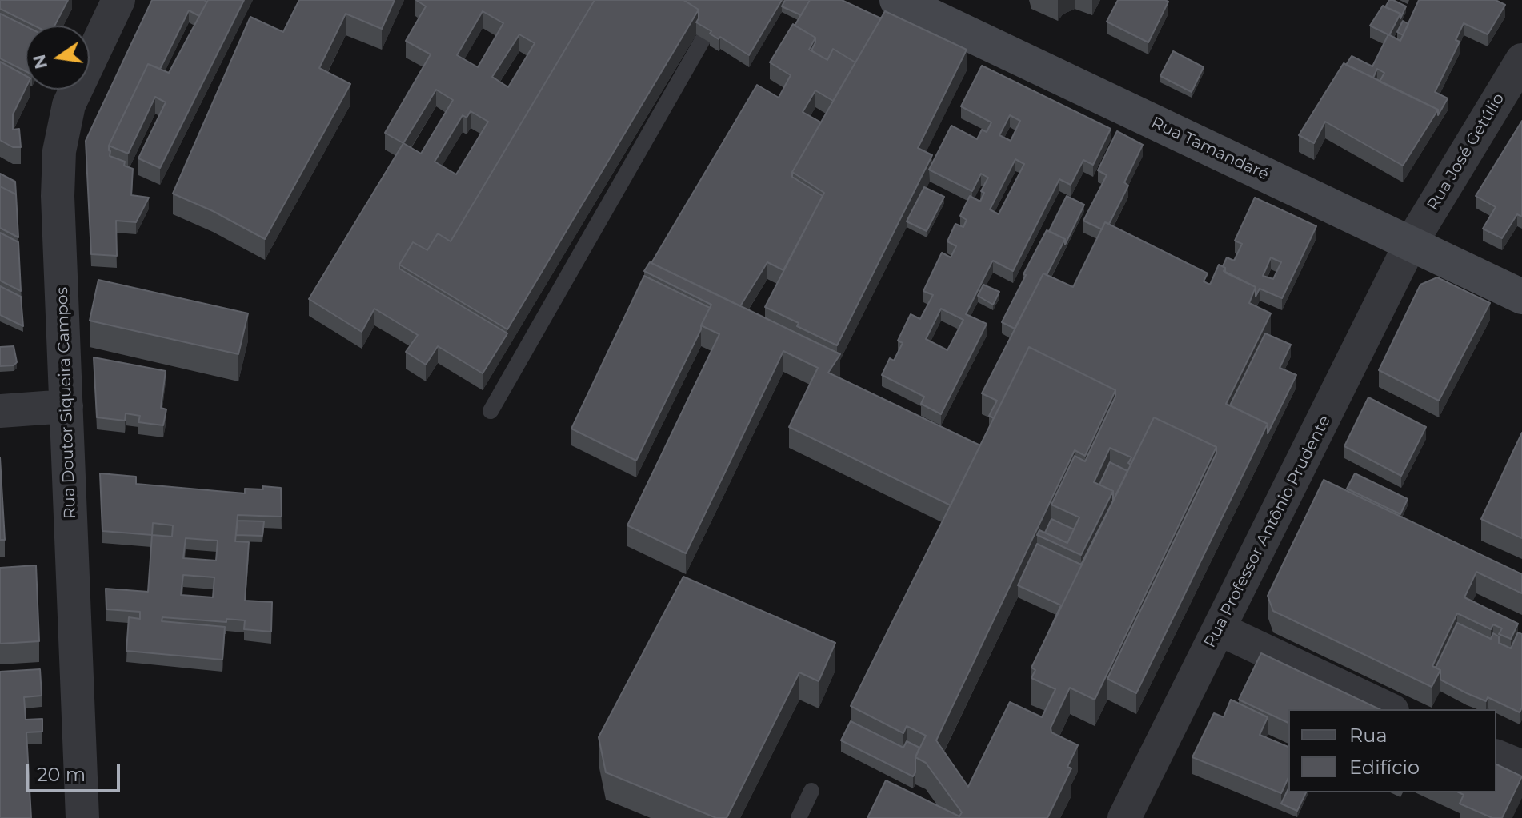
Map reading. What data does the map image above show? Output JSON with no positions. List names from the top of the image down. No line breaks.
{"streets":{"street":["Rua Tamandaré","Rua José Getúlio","Rua Doutor Siqueira Campos","Rua Professor Antônio Prudente"]},"crossings":[["Rua Tamandaré","Rua José Getúlio"],["Rua Tamandaré","Rua Professor Antônio Prudente"],["Rua José Getúlio","Rua Professor Antônio Prudente"]],"legend":["Rua","Edifício"],"scale_bar":"20 m","north":"left"}
